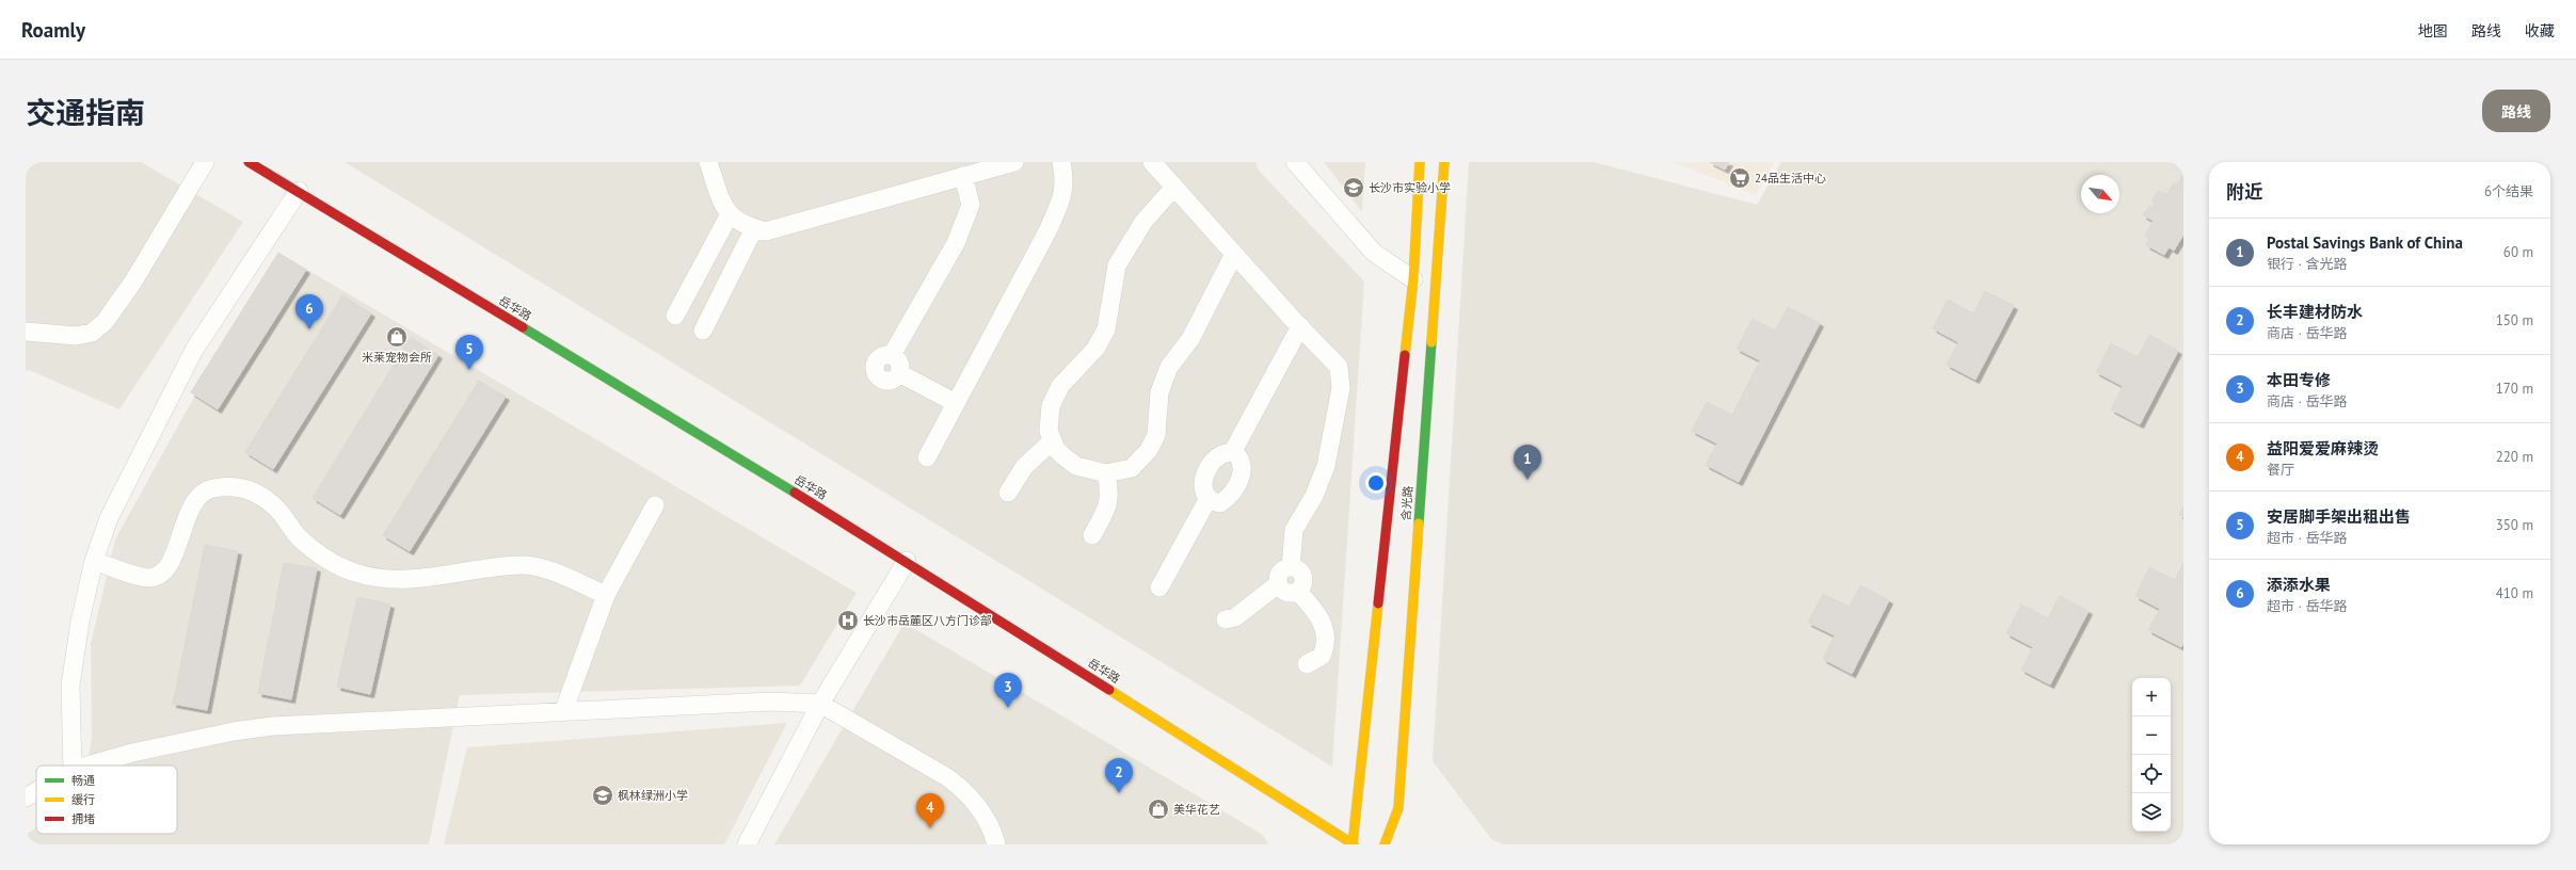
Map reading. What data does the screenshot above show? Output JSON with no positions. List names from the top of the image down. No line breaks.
{"streets":{"main road":["岳华路","含光路"]},"crossings":[["岳华路","含光路"]],"places":{"supermarket":["24品生活中心"],"school or university":["长沙市实验小学","枫林绿洲小学"],"shop":["米莱宠物会所","美华花艺"],"hospital":["长沙市岳麓区八方门诊部"]},"legend":["畅通","缓行","拥堵"],"north":"bottom right","page":{"header":"Roamly","nav":["地图","路线","收藏"],"title":"交通指南","buttons":"路线","heading":["附近","6个结果"],"list":[{"mark":"1","name":"Postal Savings Bank of China","note":"银行 · 含光路","value":"60 m"},{"mark":"2","name":"长丰建材防水","note":"商店 · 岳华路","value":"150 m"},{"mark":"3","name":"本田专修","note":"商店 · 岳华路","value":"170 m"},{"mark":"4","name":"益阳爱爱麻辣烫","note":"餐厅","value":"220 m"},{"mark":"5","name":"安居脚手架出租出售","note":"超市 · 岳华路","value":"350 m"},{"mark":"6","name":"添添水果","note":"超市 · 岳华路","value":"410 m"}],"pins":["6","5","1","3","2","4"],"map_buttons":["+","−"]}}
